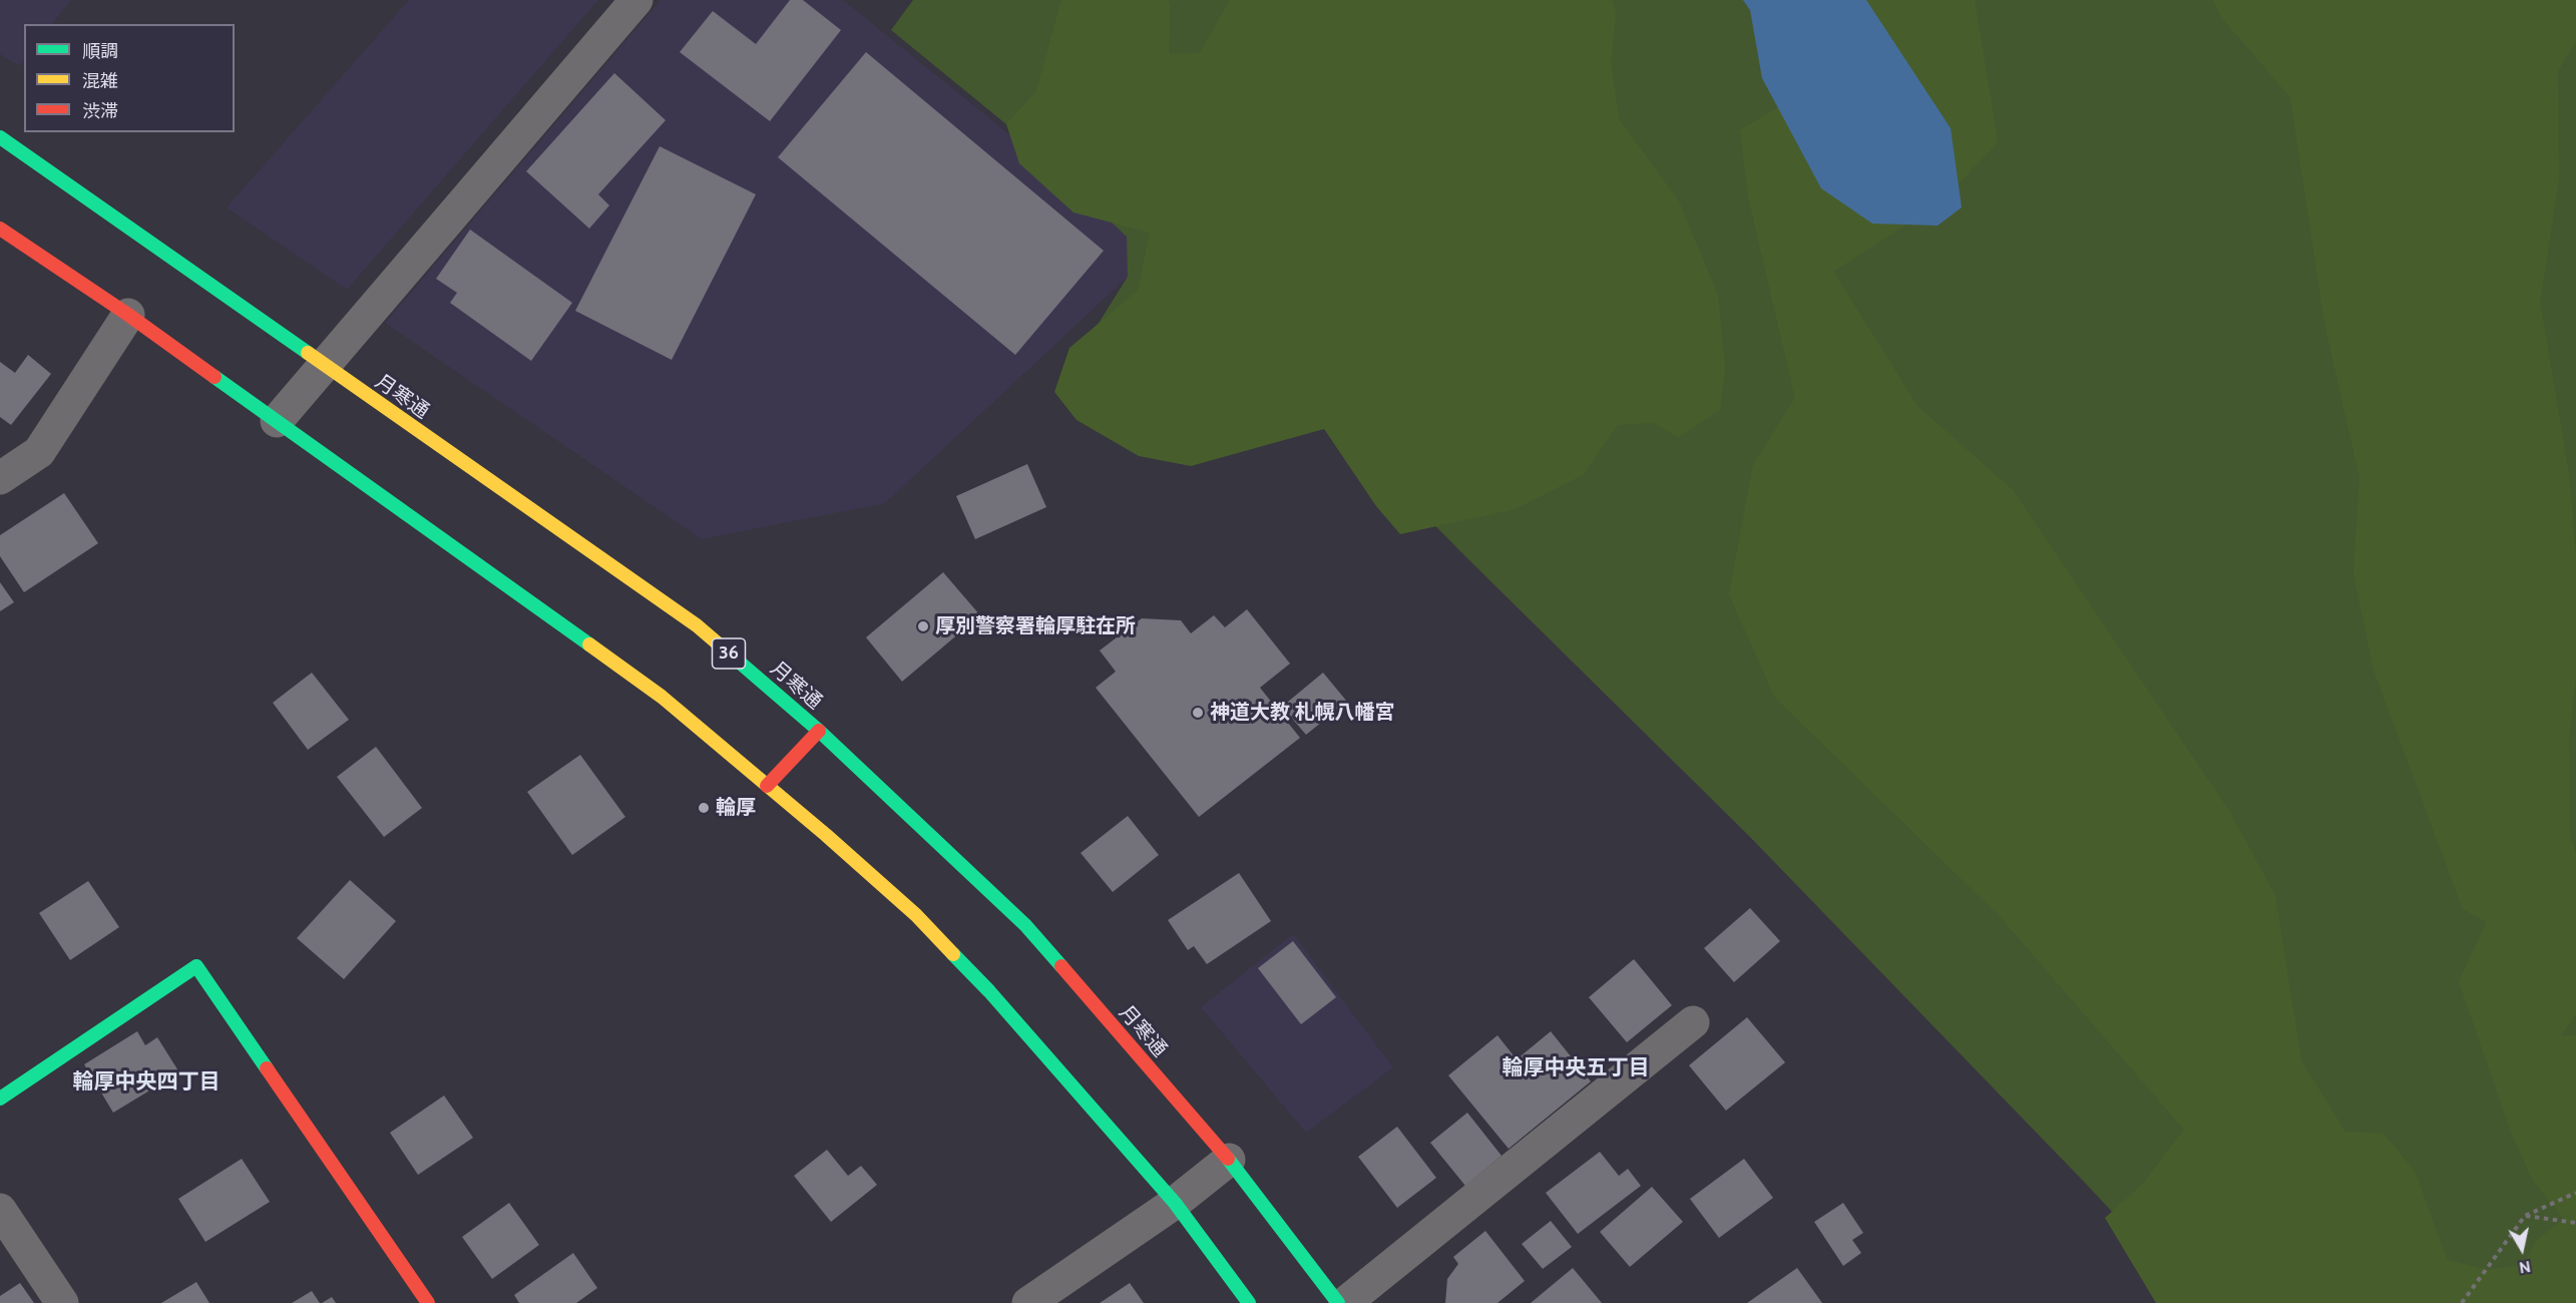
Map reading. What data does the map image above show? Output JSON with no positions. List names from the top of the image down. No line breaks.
{"streets":{"main road":["月寒通","36"]},"districts":["輪厚中央五丁目","輪厚中央四丁目"],"places":["厚別警察署輪厚駐在所","神道大教 札幌八幡宮","輪厚"],"legend":["順調","混雑","渋滞"],"north":"bottom"}
